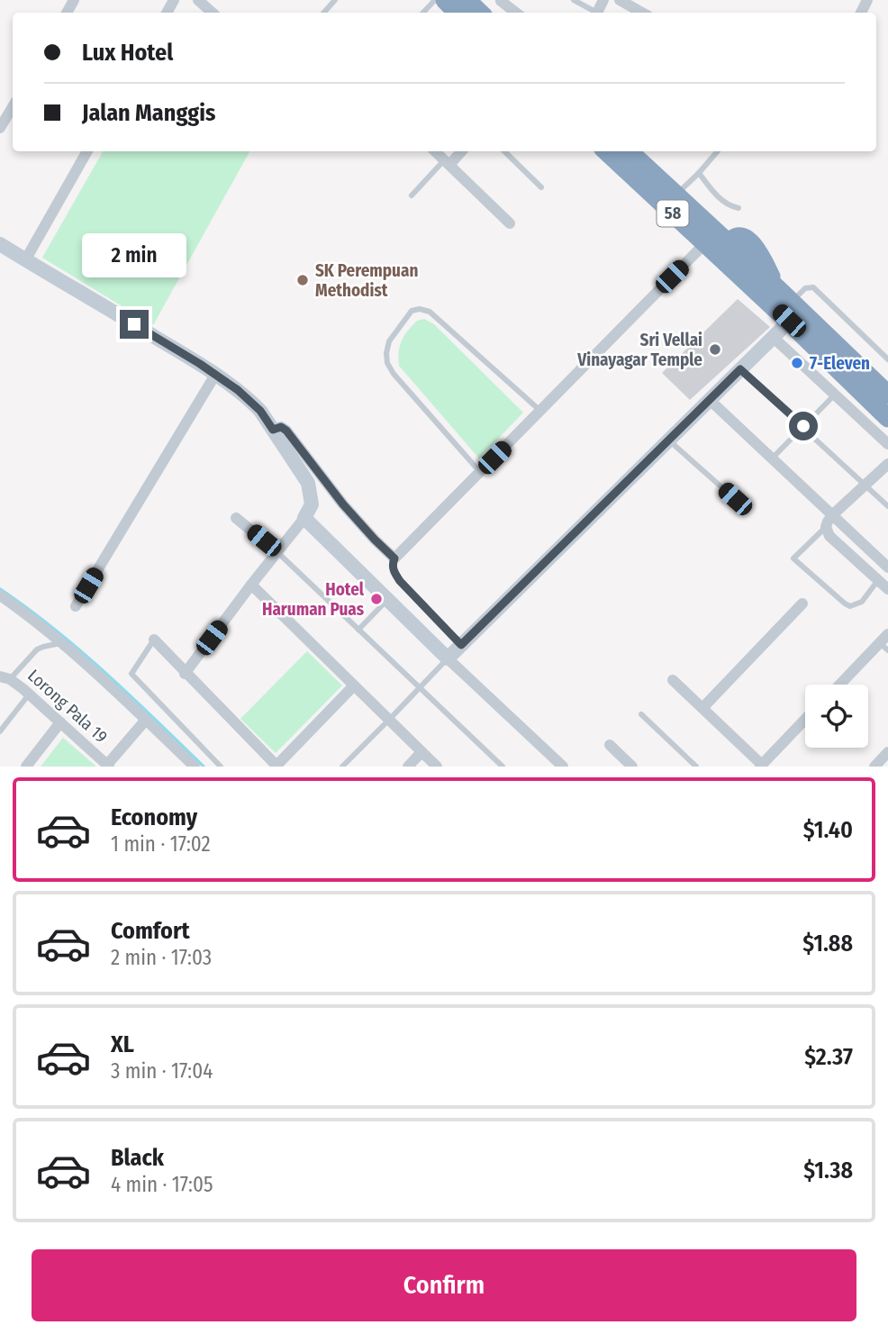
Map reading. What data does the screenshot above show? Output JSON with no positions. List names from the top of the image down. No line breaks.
{"streets":{"highway":["58"],"street":["Lorong Pala 19"]},"places":["SK Perempuan Methodist","Sri Vellai Vinayagar Temple","7-Eleven","Hotel Haruman Puas"],"page":{"banner":["Lux Hotel","Jalan Manggis"],"bubble":"2 min","list":[{"name":"Economy","note":"1 min · 17:02","value":"$1.40"},{"name":"Comfort","note":"2 min · 17:03","value":"$1.88"},{"name":"XL","note":"3 min · 17:04","value":"$2.37"},{"name":"Black","note":"4 min · 17:05","value":"$1.38"}],"buttons":"Confirm"}}
